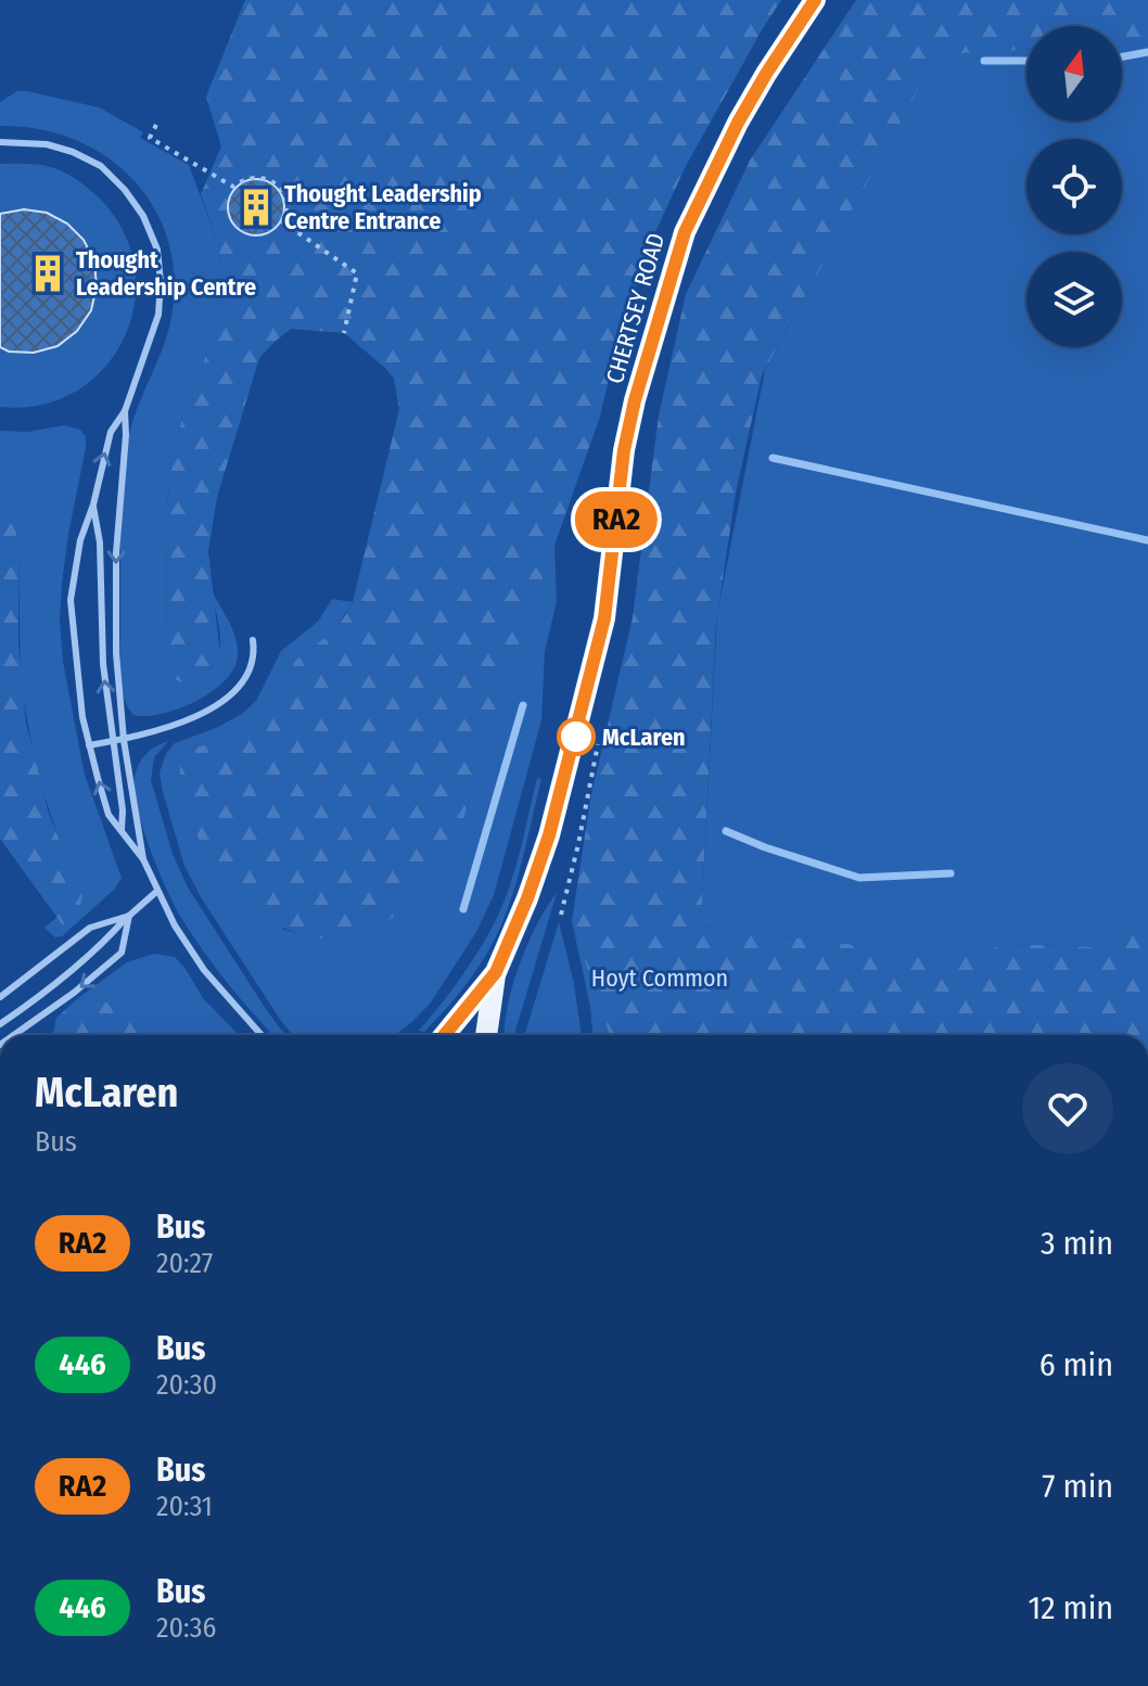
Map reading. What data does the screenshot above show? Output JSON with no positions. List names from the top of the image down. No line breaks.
{"streets":{"main road":["CHERTSEY ROAD"]},"parks":["Hoyt Common"],"places":{"building":["Thought Leadership Centre Entrance","Thought Leadership Centre"],"other":["McLaren"]},"lines":["bus line RA2"],"north":"top","page":{"on_map":"RA2","heading":["McLaren","Bus"],"list":[{"mark":"RA2","name":"Bus","note":"20:27","value":"3 min"},{"mark":"446","name":"Bus","note":"20:30","value":"6 min"},{"mark":"RA2","name":"Bus","note":"20:31","value":"7 min"},{"mark":"446","name":"Bus","note":"20:36","value":"12 min"}]}}
